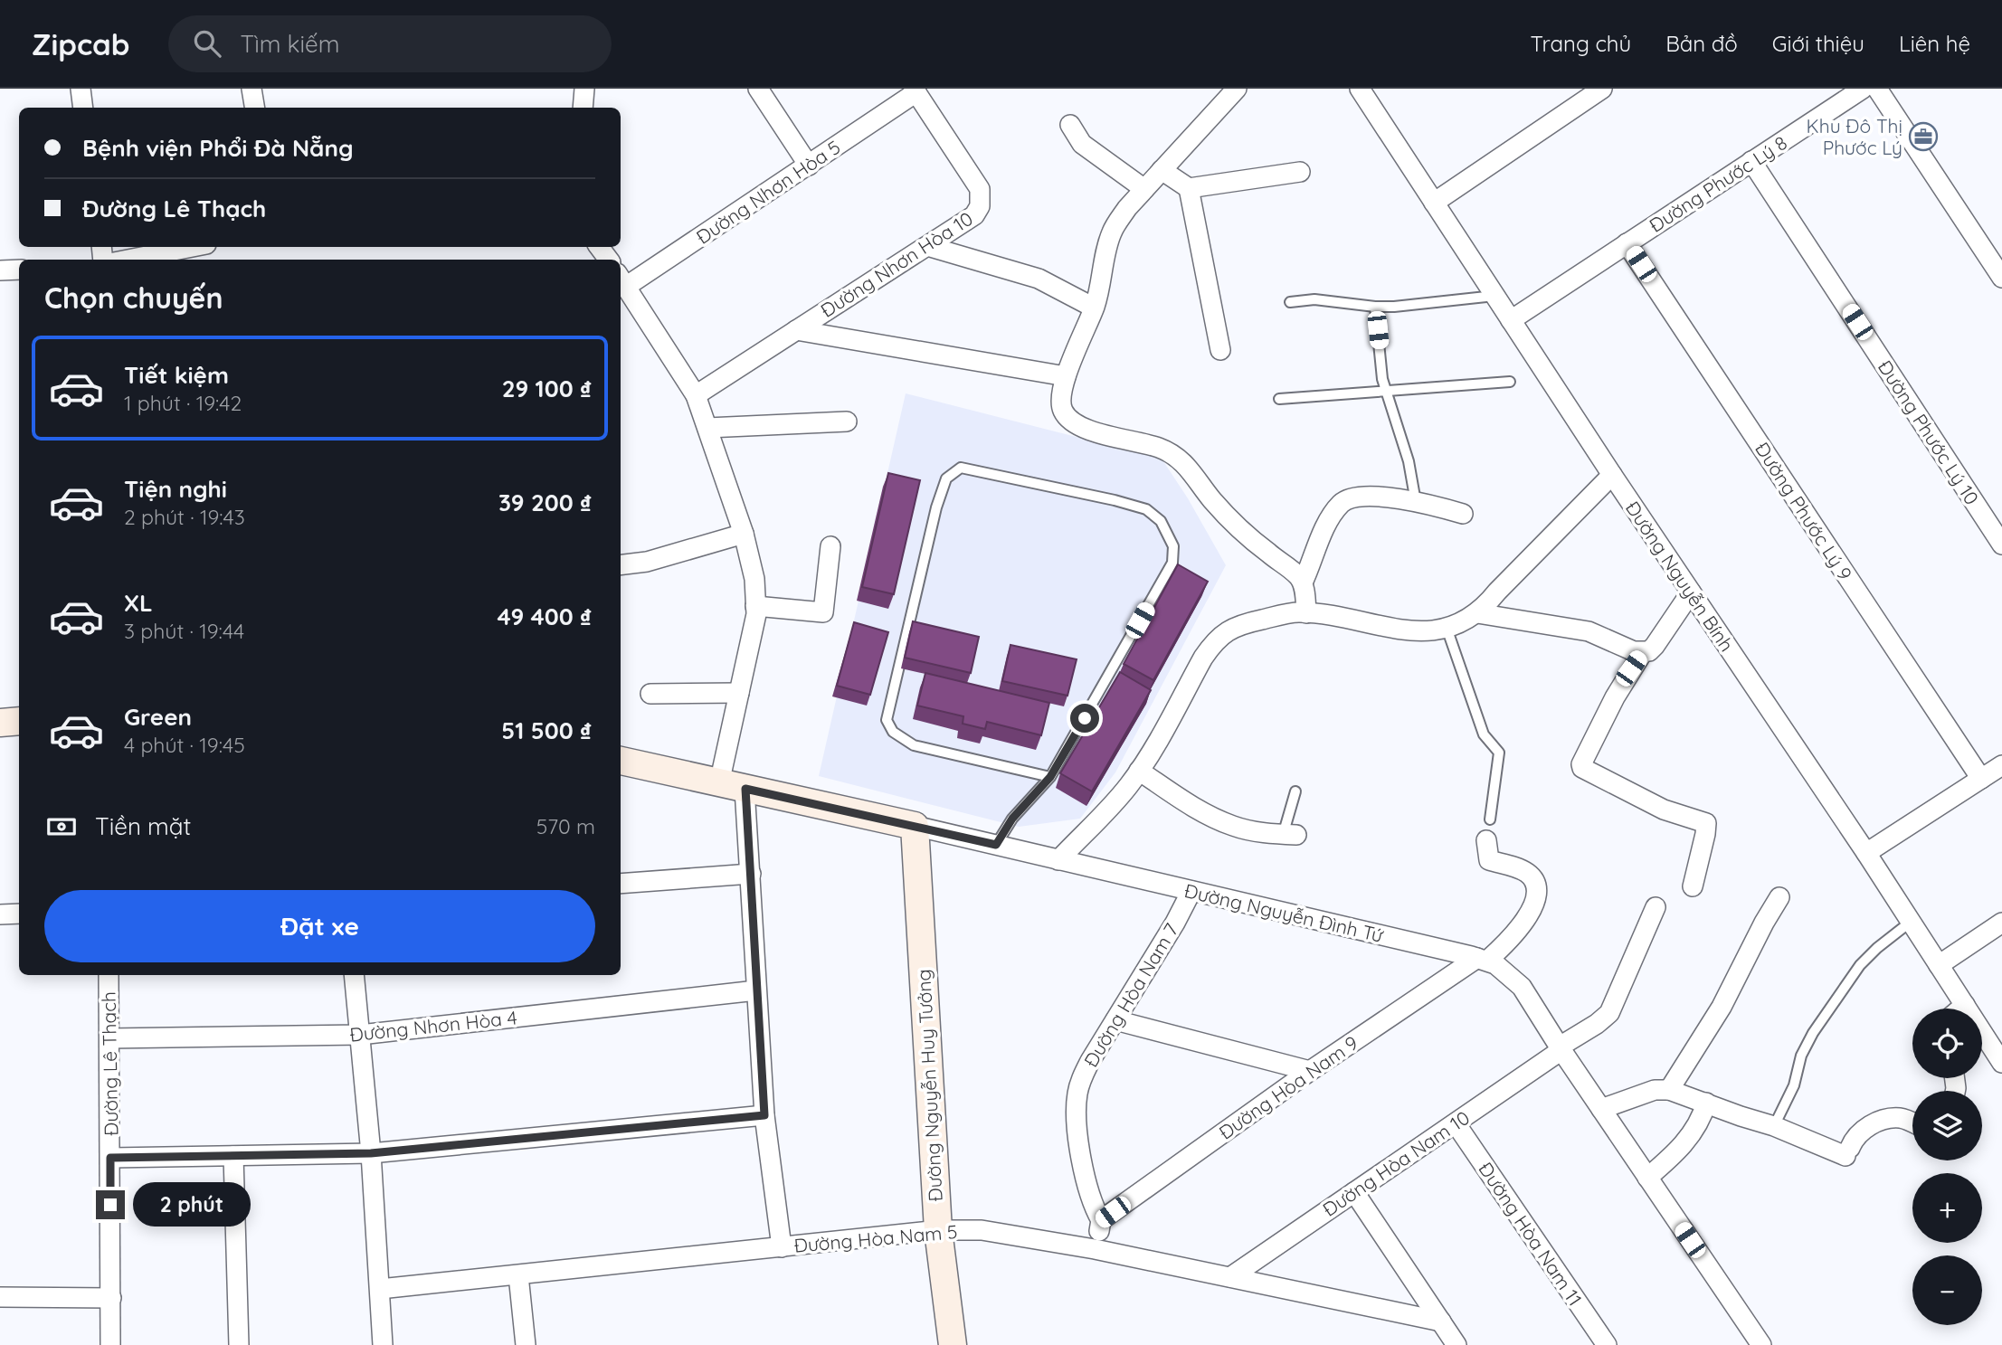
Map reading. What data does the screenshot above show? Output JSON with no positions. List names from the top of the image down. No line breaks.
{"streets":{"street":["Đường Phước Lý 8","Đường Nhơn Hòa 5","Đường Nhơn Hòa 10","Đường Phước Lý 10","Đường Phước Lý 9","Đường Nguyễn Bính","Đường Nguyễn Đình Tứ","Đường Hòa Nam 7","Đường Nhơn Hòa 4","Đường Lê Thạch","Đường Nguyễn Huy Tưởng","Đường Hòa Nam 9","Đường Hòa Nam 10","Đường Hòa Nam 11","Đường Hòa Nam 5"]},"crossings":[["Đường Phước Lý 8","Đường Phước Lý 10"],["Đường Phước Lý 8","Đường Phước Lý 9"],["Đường Phước Lý 8","Đường Nguyễn Bính"],["Đường Nhơn Hòa 5","Đường Nhơn Hòa 10"],["Đường Nguyễn Đình Tứ","Đường Hòa Nam 7"],["Đường Nguyễn Đình Tứ","Đường Nguyễn Huy Tưởng"],["Đường Nguyễn Đình Tứ","Đường Hòa Nam 9"],["Đường Nguyễn Đình Tứ","Đường Hòa Nam 10"],["Đường Hòa Nam 7","Đường Hòa Nam 9"],["Đường Nhơn Hòa 4","Đường Lê Thạch"],["Đường Nguyễn Huy Tưởng","Đường Hòa Nam 5"],["Đường Hòa Nam 10","Đường Hòa Nam 11"],["Đường Hòa Nam 10","Đường Hòa Nam 5"]],"places":{"office":["Khu Đô Thị Phước Lý"]},"page":{"header":"Zipcab","search":"Tìm kiếm","nav":["Trang chủ","Bản đồ","Giới thiệu","Liên hệ"],"banner":["Bệnh viện Phổi Đà Nẵng","Đường Lê Thạch"],"heading":"Chọn chuyến","list":[{"name":"Tiết kiệm","note":"1 phút · 19:42","value":"29 100 ₫"},{"name":"Tiện nghi","note":"2 phút · 19:43","value":"39 200 ₫"},{"name":"XL","note":"3 phút · 19:44","value":"49 400 ₫"},{"name":"Green","note":"4 phút · 19:45","value":"51 500 ₫"}],"pay":["Tiền mặt","570 m"],"buttons":"Đặt xe","map_buttons":["+","−"],"bubble":"2 phút"}}
